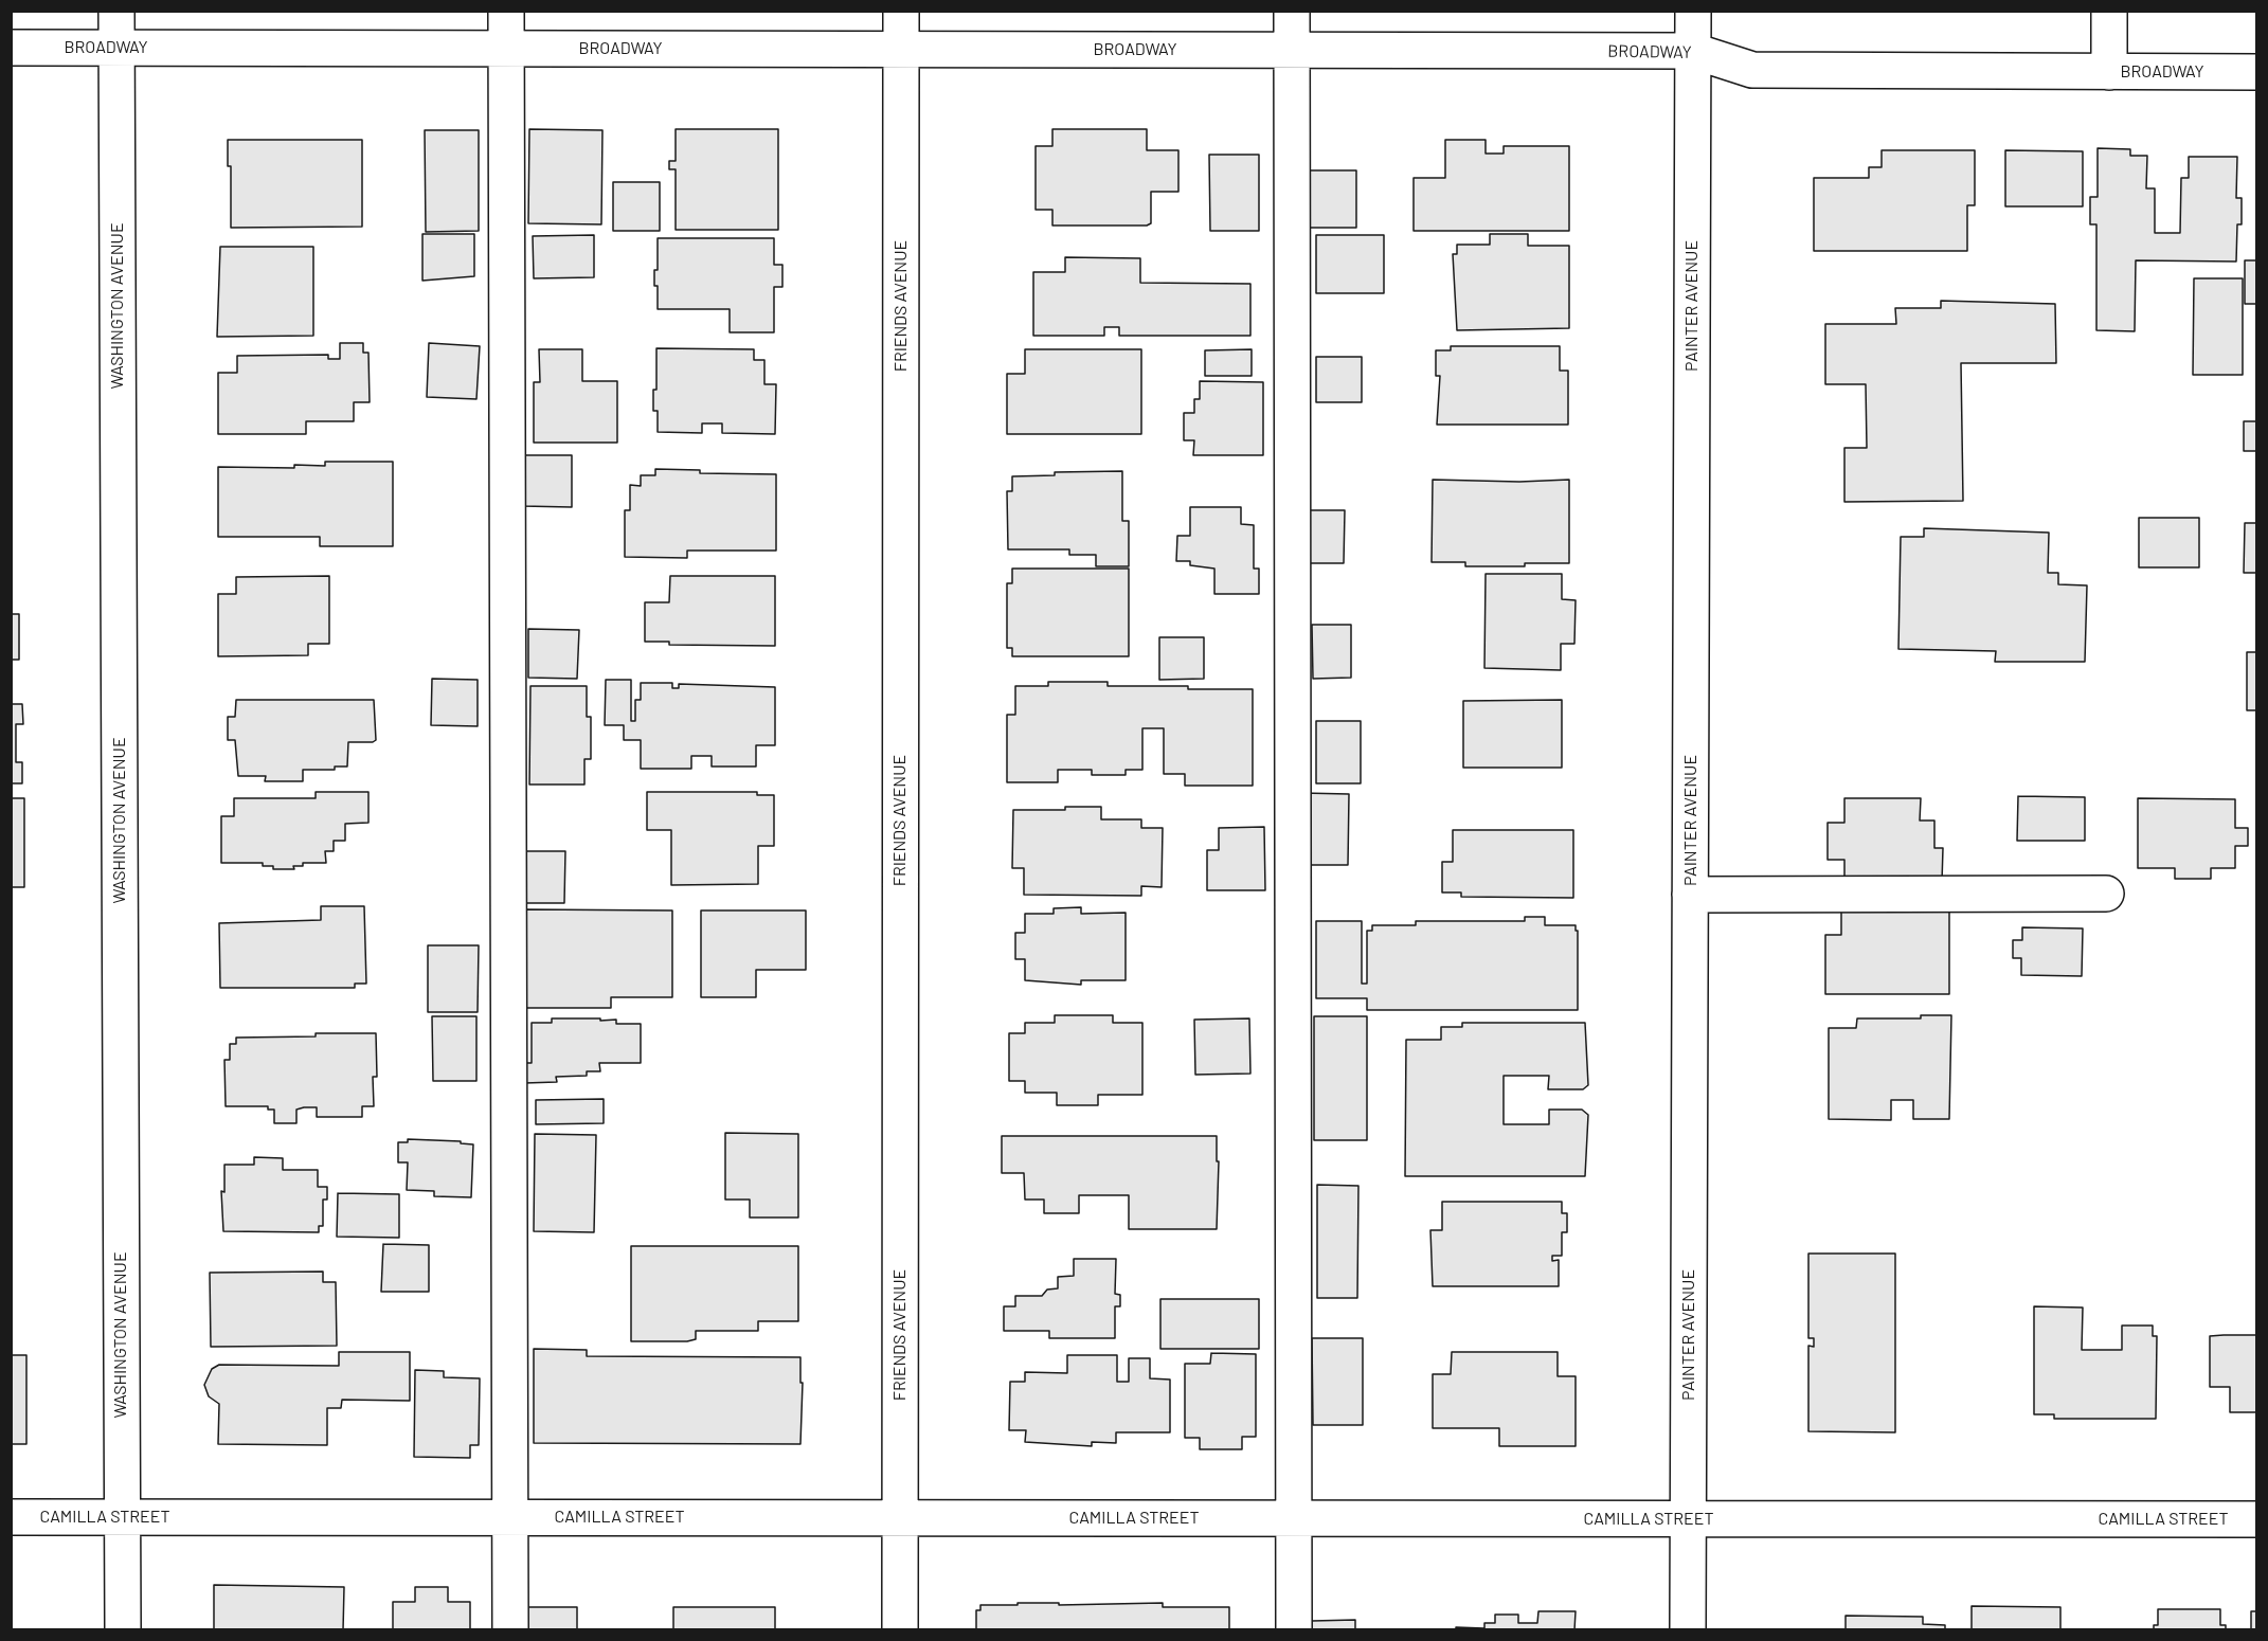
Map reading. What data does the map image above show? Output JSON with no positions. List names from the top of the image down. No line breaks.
{"streets":{"street":["BROADWAY","WASHINGTON AVENUE","FRIENDS AVENUE","PAINTER AVENUE","CAMILLA STREET"]},"crossings":[["BROADWAY","WASHINGTON AVENUE"],["BROADWAY","FRIENDS AVENUE"],["BROADWAY","PAINTER AVENUE"],["WASHINGTON AVENUE","CAMILLA STREET"],["FRIENDS AVENUE","CAMILLA STREET"],["PAINTER AVENUE","CAMILLA STREET"]]}
